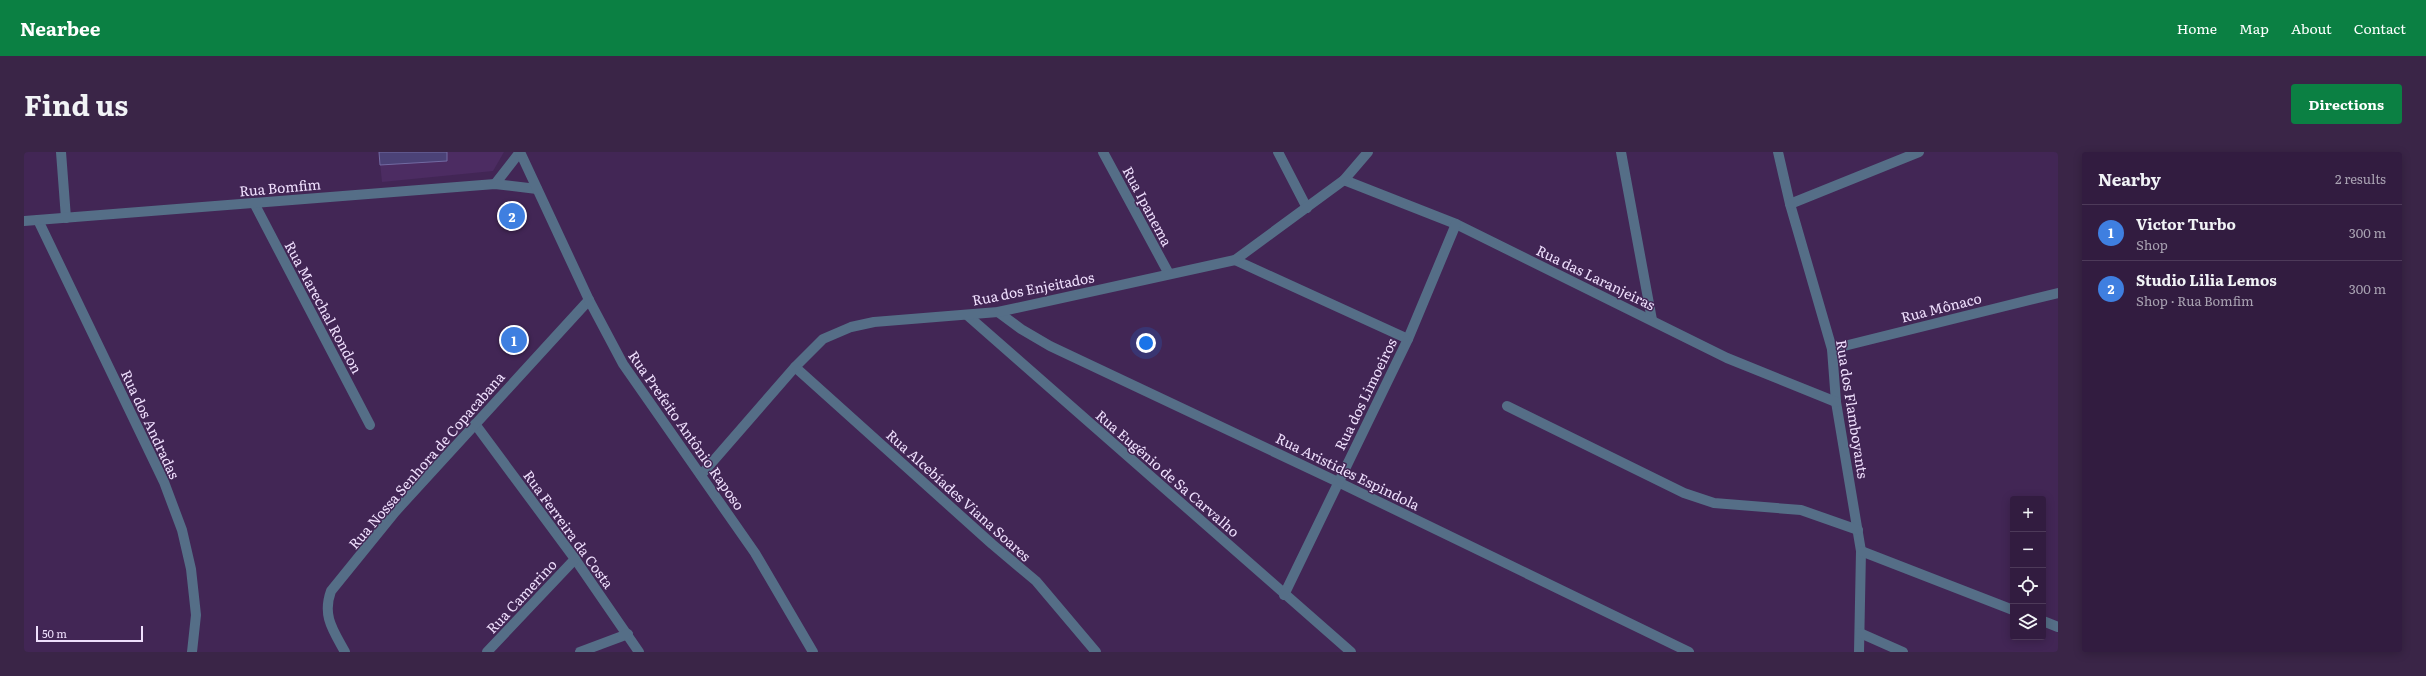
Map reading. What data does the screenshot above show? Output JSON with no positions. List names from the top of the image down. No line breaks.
{"streets":{"street":["Rua Bomfim","Rua Ipanema","Rua das Laranjeiras","Rua dos Enjeitados","Rua Marechal Rondon","Rua Mônaco","Rua dos Limoeiros","Rua dos Flamboyants","Rua dos Andradas","Rua Prefeito Antônio Raposo","Rua Nossa Senhora de Copacabana","Rua Aristides Espindola","Rua Eugênio de Sa Carvalho","Rua Alcebíades Viana Soares","Rua Ferreira da Costa","Rua Camerino"]},"crossings":[["Rua Bomfim","Rua Marechal Rondon"],["Rua Bomfim","Rua dos Andradas"],["Rua Bomfim","Rua Prefeito Antônio Raposo"],["Rua Ipanema","Rua dos Enjeitados"],["Rua das Laranjeiras","Rua dos Enjeitados"],["Rua das Laranjeiras","Rua dos Limoeiros"],["Rua das Laranjeiras","Rua dos Flamboyants"],["Rua dos Enjeitados","Rua Prefeito Antônio Raposo"],["Rua dos Enjeitados","Rua Aristides Espindola"],["Rua dos Enjeitados","Rua Eugênio de Sa Carvalho"],["Rua dos Enjeitados","Rua Alcebíades Viana Soares"],["Rua Mônaco","Rua dos Flamboyants"],["Rua dos Limoeiros","Rua Aristides Espindola"],["Rua dos Limoeiros","Rua Eugênio de Sa Carvalho"],["Rua Prefeito Antônio Raposo","Rua Nossa Senhora de Copacabana"],["Rua Nossa Senhora de Copacabana","Rua Ferreira da Costa"],["Rua Ferreira da Costa","Rua Camerino"]],"scale_bar":"50 m","page":{"header":"Nearbee","nav":["Home","Map","About","Contact"],"title":"Find us","buttons":"Directions","heading":["Nearby","2 results"],"pins":["2","1"],"list":[{"mark":"1","name":"Victor Turbo","note":"Shop","value":"300 m"},{"mark":"2","name":"Studio Lilia Lemos","note":"Shop · Rua Bomfim","value":"300 m"}],"map_buttons":["+","−"],"scale":"50 m"}}
